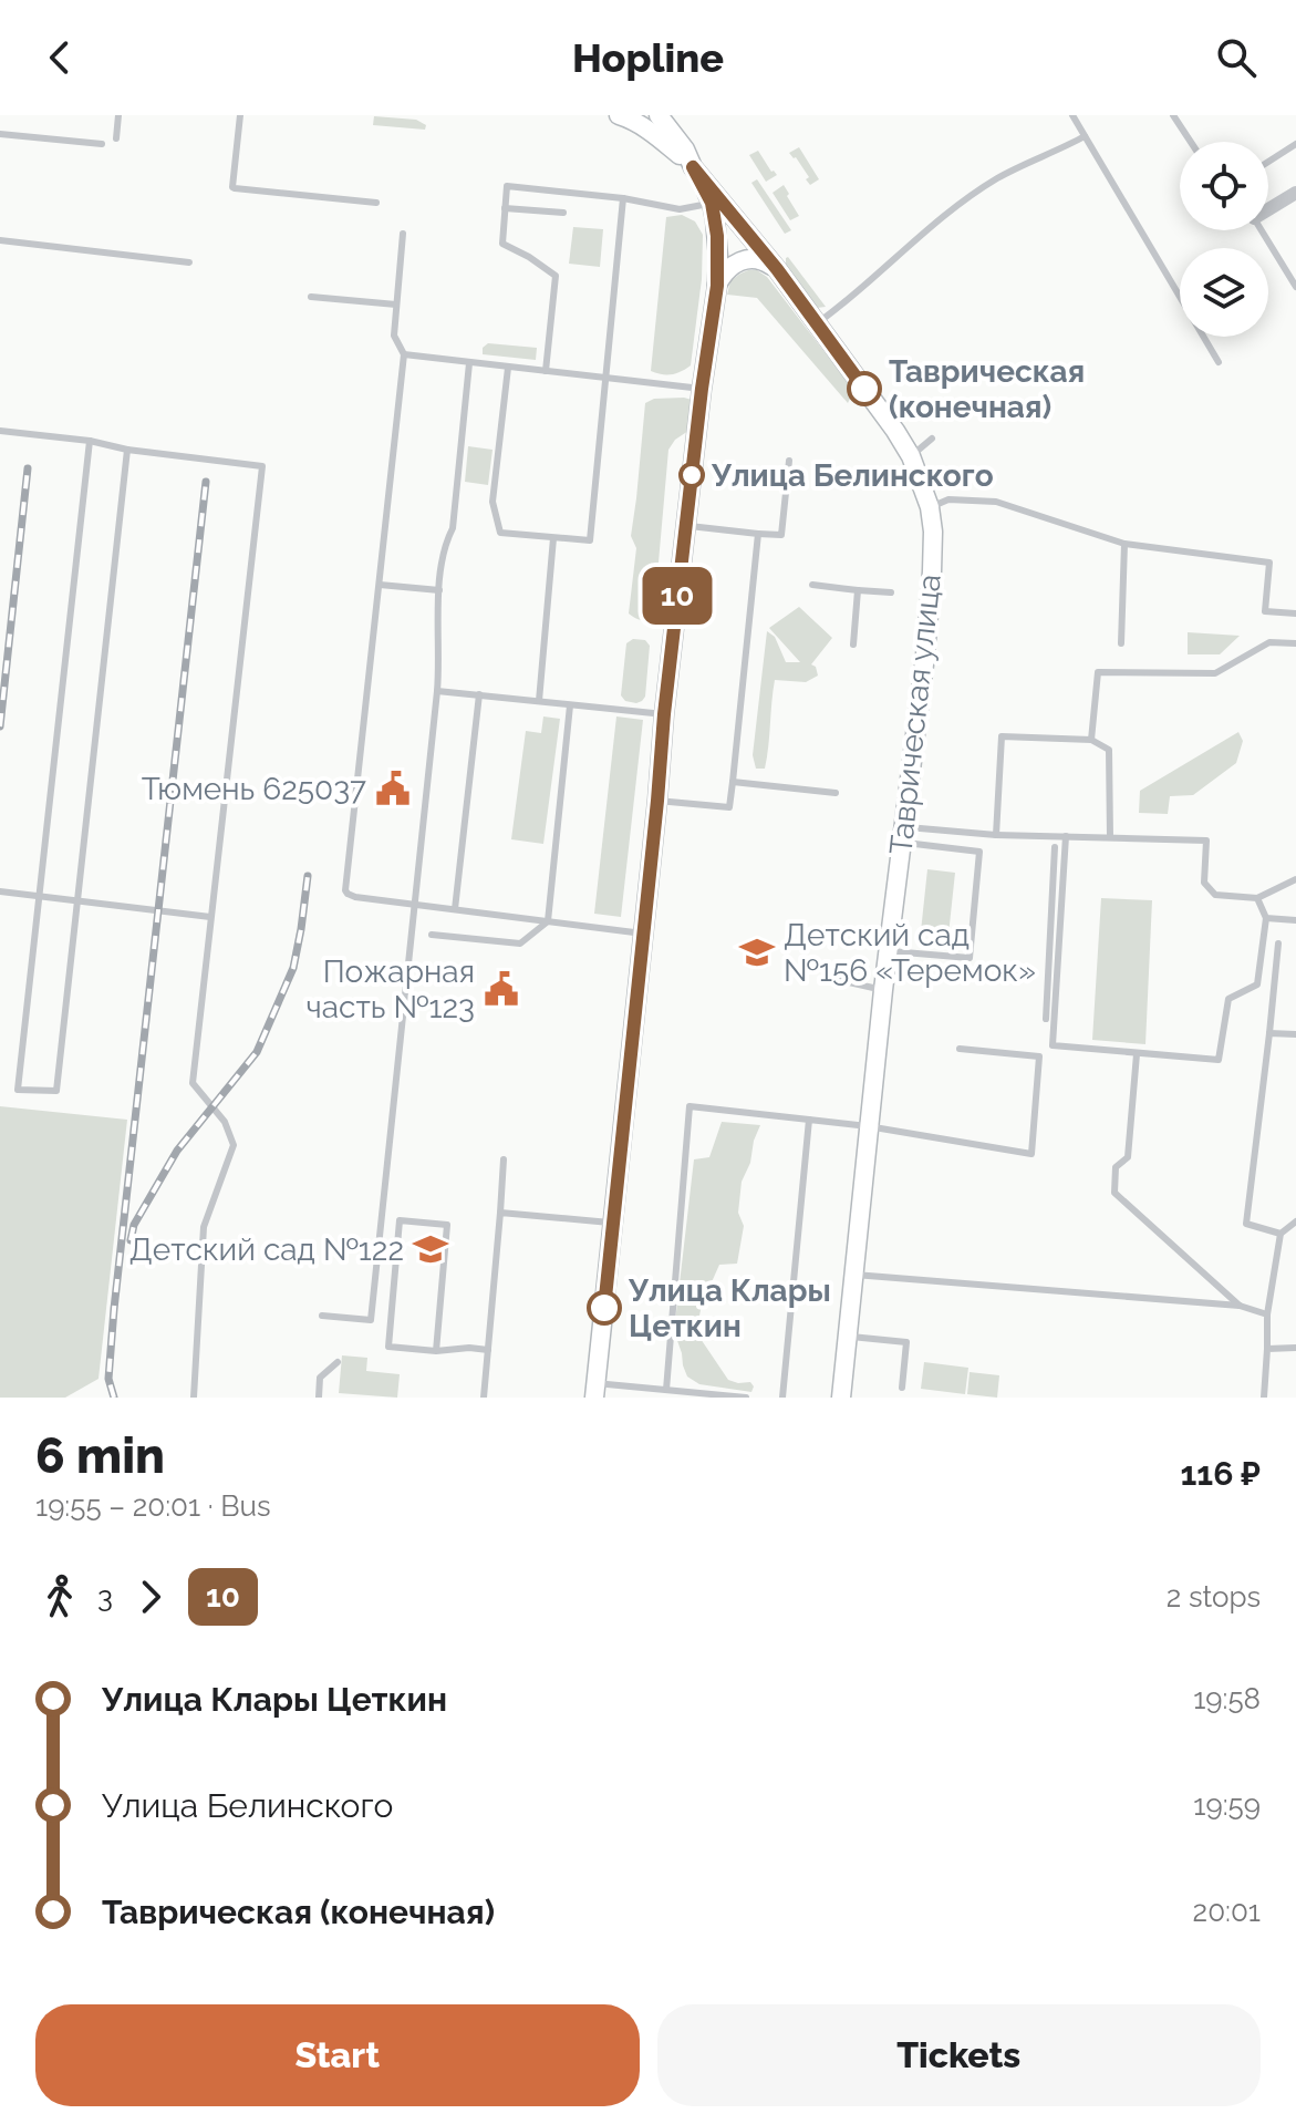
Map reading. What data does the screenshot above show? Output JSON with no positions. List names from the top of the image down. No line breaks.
{"streets":{"street":["Таврическая улица"]},"places":{"other":["Таврическая (конечная)","Улица Белинского","Улица Клары Цеткин"],"public building":["Тюмень 625037","Пожарная часть №123"],"school or university":["Детский сад №156 «Теремок»","Детский сад №122"]},"lines":["bus line 10"],"page":{"header":"Hopline","on_map":"10","heading":["6 min","19:55 – 20:01 · Bus","116 ₽"],"legs":["3","10","2 stops"],"list":[{"name":"Улица Клары Цеткин","value":"19:58"},{"name":"Улица Белинского","value":"19:59"},{"name":"Таврическая (конечная)","value":"20:01"}],"buttons":["Start","Tickets"]}}
